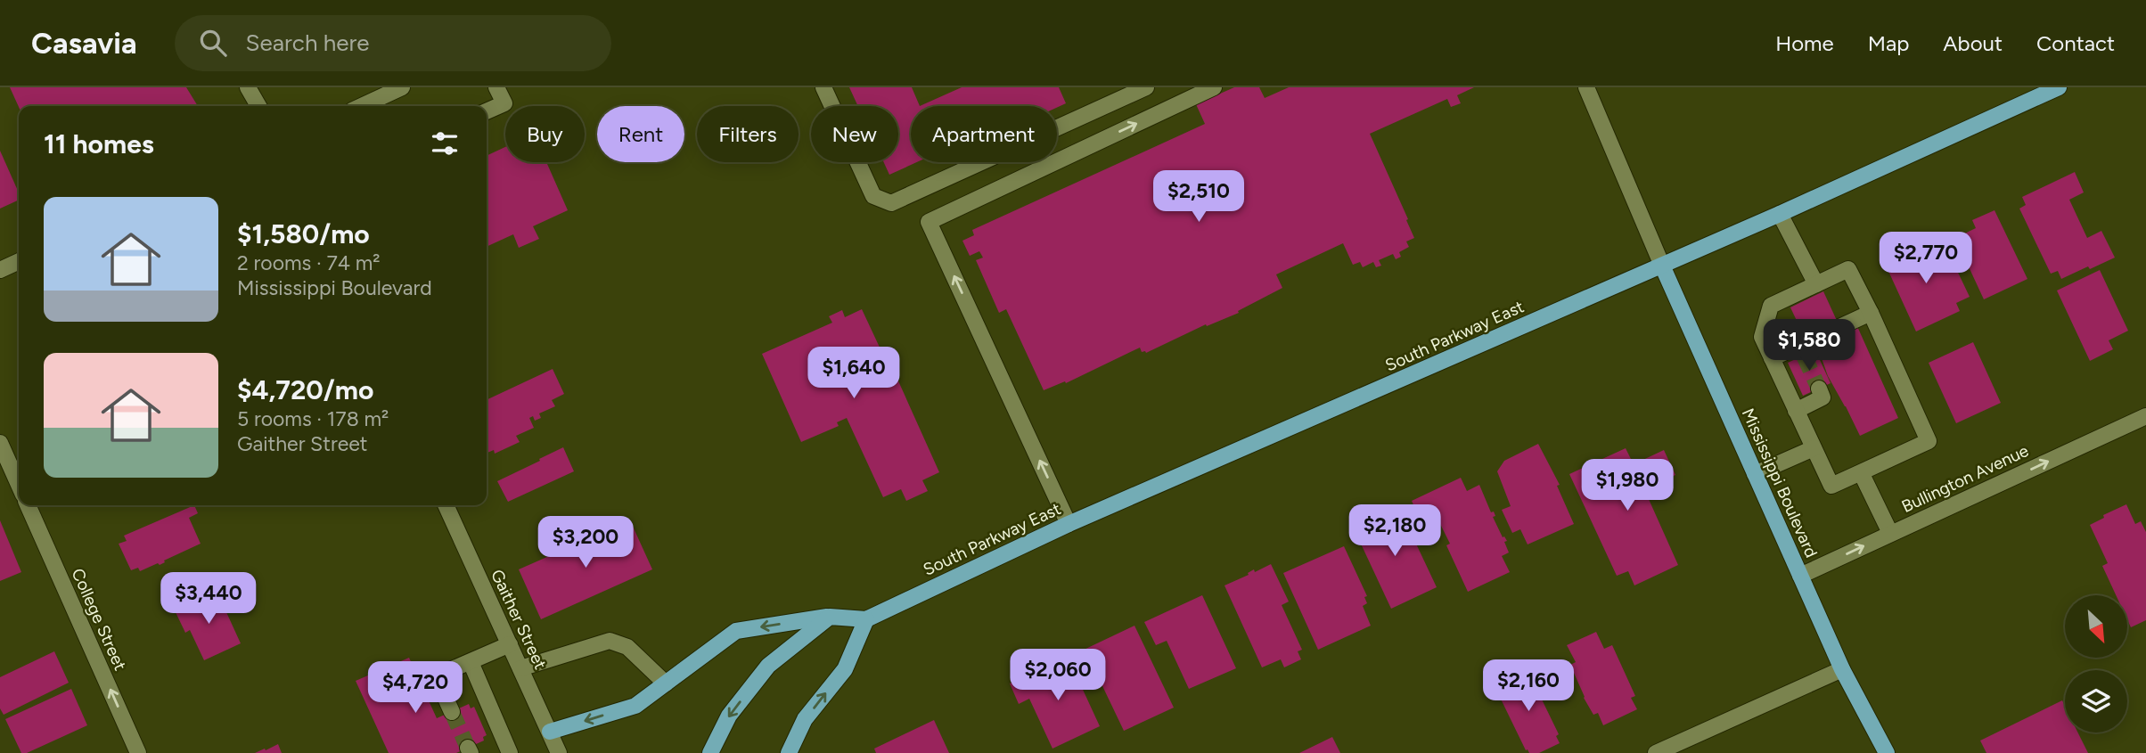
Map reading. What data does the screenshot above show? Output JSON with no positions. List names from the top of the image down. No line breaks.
{"streets":{"main road":["South Parkway East","Mississippi Boulevard"],"street":["Bullington Avenue","College Street","Gaither Street"]},"crossings":[["South Parkway East","Mississippi Boulevard"],["South Parkway East","Gaither Street"],["Bullington Avenue","Mississippi Boulevard"]],"one_way":["Bullington Avenue","College Street"],"north":"bottom right","page":{"header":"Casavia","search":"Search here","nav":["Home","Map","About","Contact"],"chip":["Buy","Rent","Filters","New","Apartment"],"heading":"11 homes","price":["$2,510","$2,770","$1,580","$1,640","$1,980","$2,180","$3,200","$3,440","$2,060","$2,160","$4,720"],"list":[{"name":"$1,580/mo","note":"2 rooms · 74 m² · Mississippi Boulevard"},{"name":"$4,720/mo","note":"5 rooms · 178 m² · Gaither Street"}]}}
